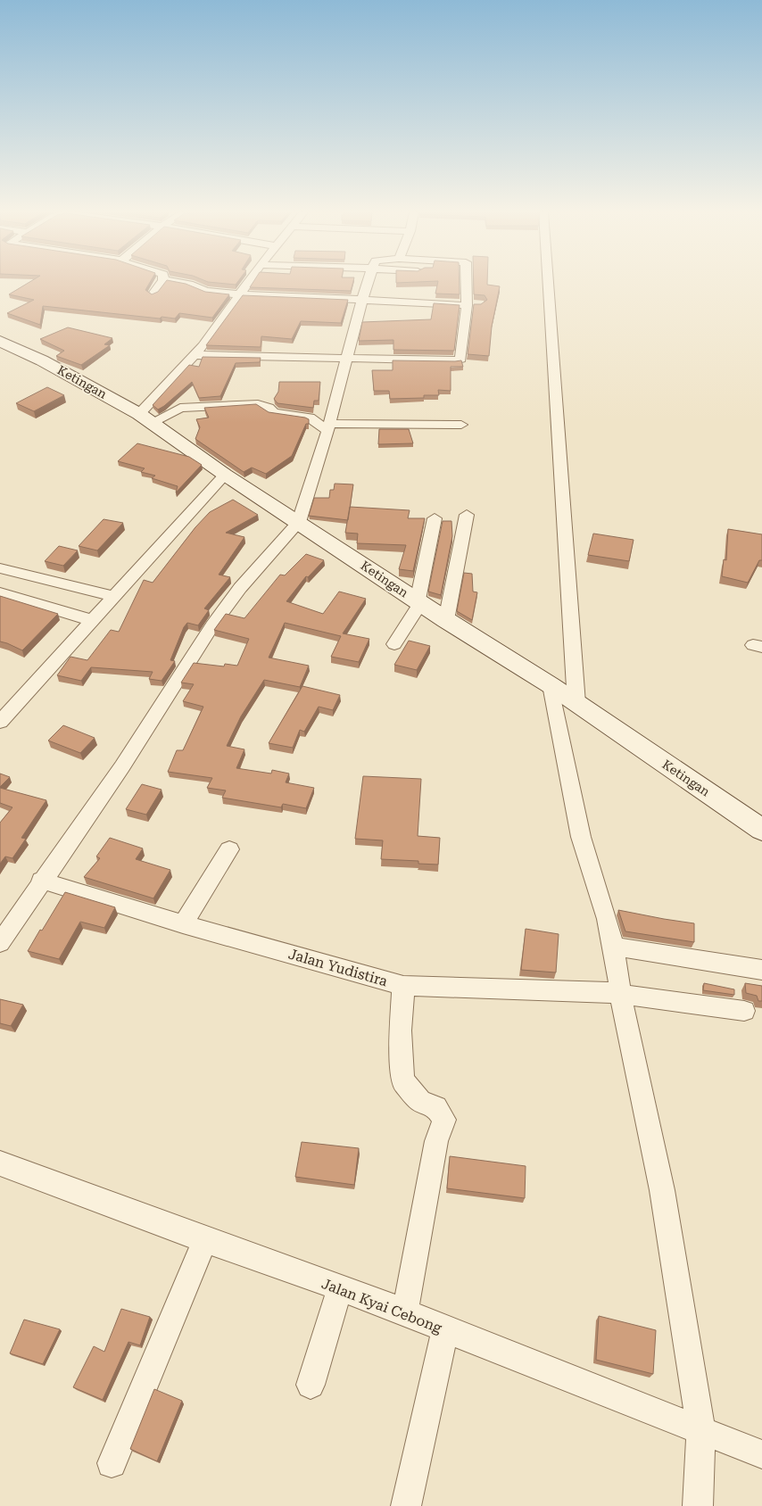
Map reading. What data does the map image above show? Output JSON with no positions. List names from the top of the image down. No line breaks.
{"streets":{"street":["Ketingan","Jalan Yudistira","Jalan Kyai Cebong"]},"crossings":[["Jalan Yudistira","Jalan Kyai Cebong"]]}
